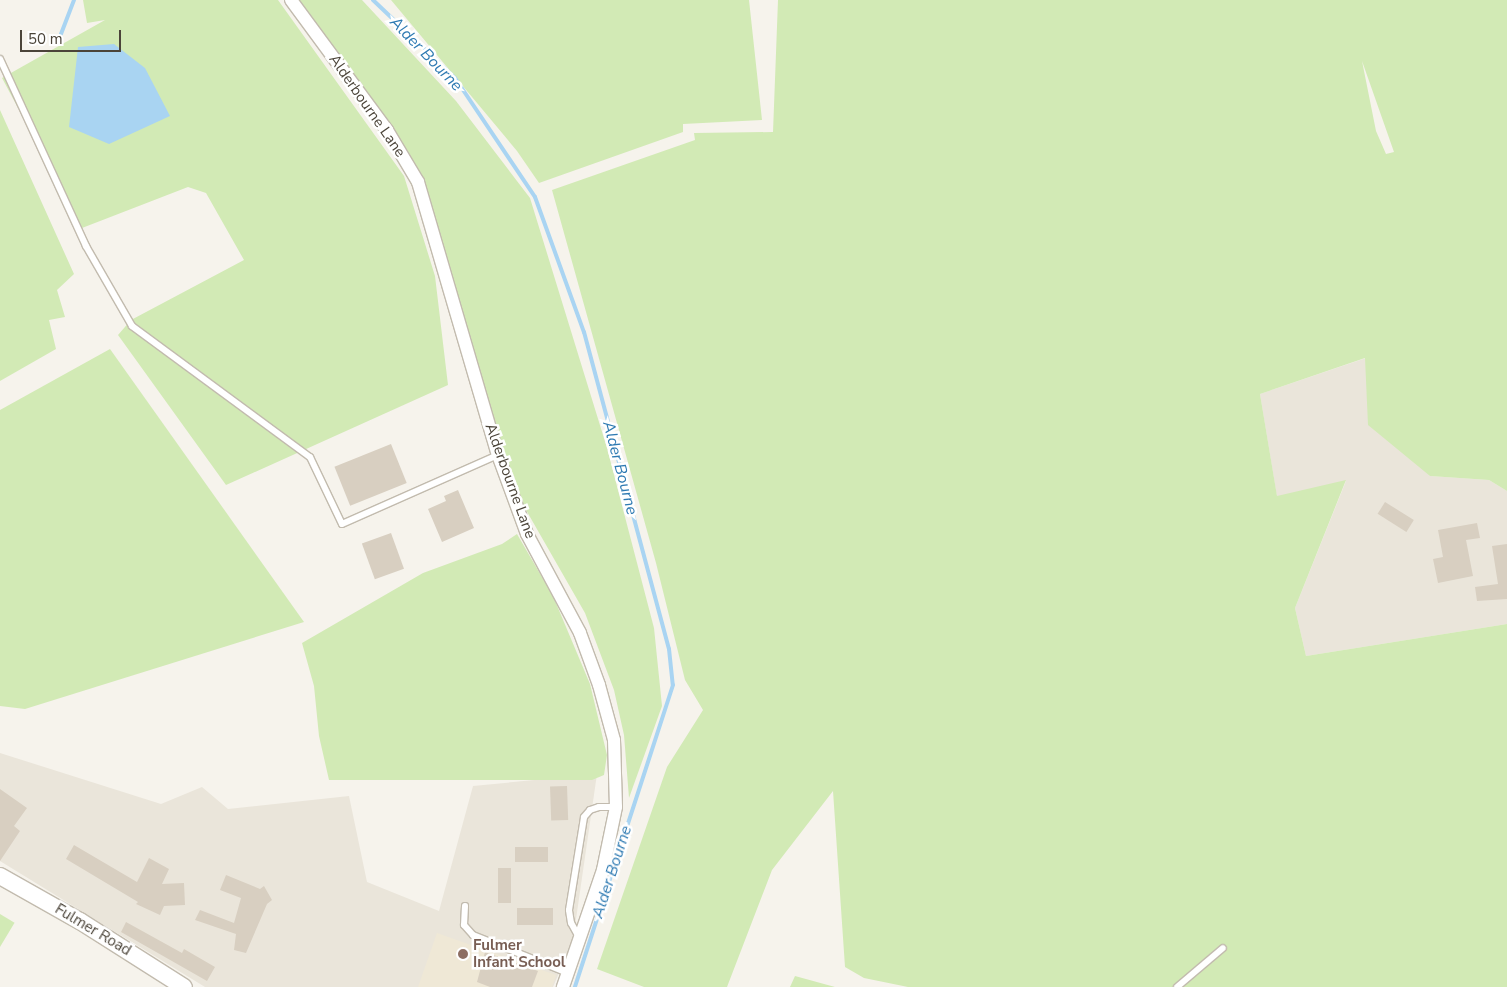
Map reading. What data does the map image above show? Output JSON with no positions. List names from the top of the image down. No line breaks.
{"streets":{"street":["Alderbourne Lane","Fulmer Road"]},"water":["Alder Bourne"],"places":["Fulmer Infant School"],"scale_bar":"50 m"}
